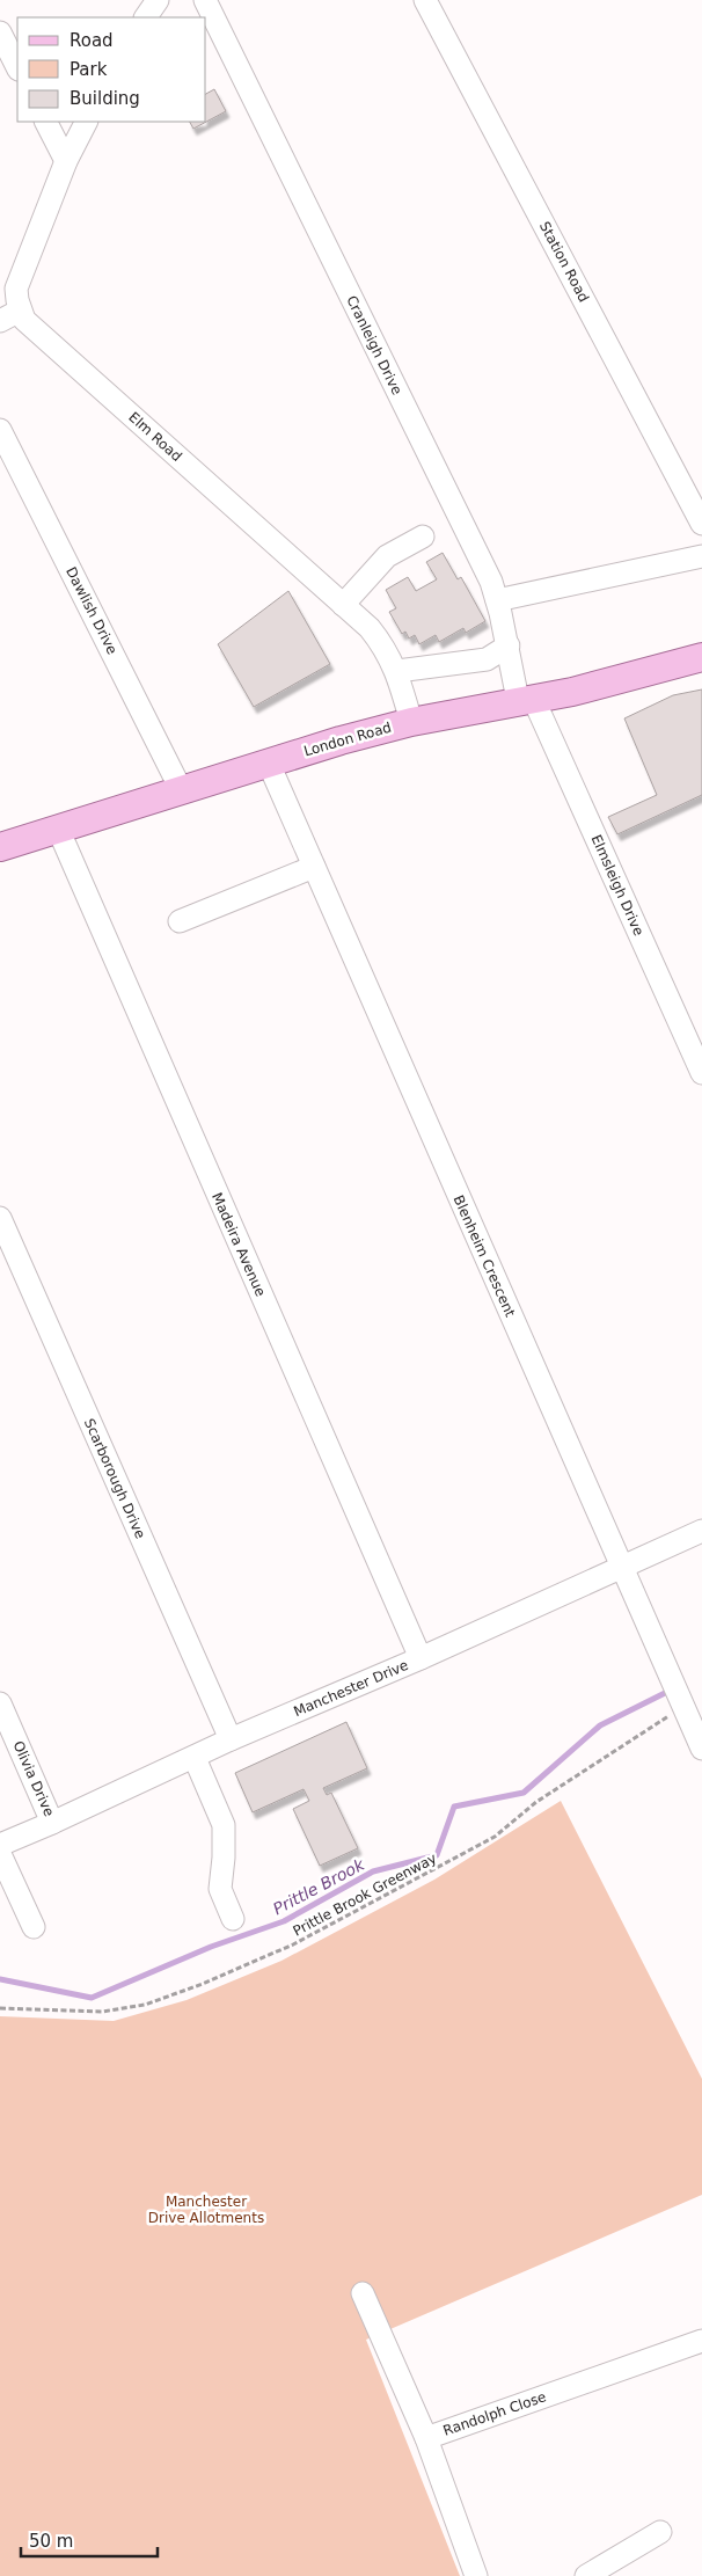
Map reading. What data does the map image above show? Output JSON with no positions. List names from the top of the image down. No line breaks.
{"streets":{"main road":["London Road"],"street":["Station Road","Cranleigh Drive","Elm Road","Dawlish Drive","Elmsleigh Drive","Madeira Avenue","Blenheim Crescent","Scarborough Drive","Manchester Drive","Olivia Drive","Randolph Close"],"path":["Prittle Brook Greenway"]},"crossings":[["Cranleigh Drive","London Road"],["Cranleigh Drive","Elmsleigh Drive"],["Elm Road","London Road"],["Dawlish Drive","London Road"],["London Road","Elmsleigh Drive"],["London Road","Madeira Avenue"],["London Road","Blenheim Crescent"],["Madeira Avenue","Manchester Drive"],["Blenheim Crescent","Manchester Drive"],["Blenheim Crescent","Prittle Brook Greenway"],["Scarborough Drive","Manchester Drive"],["Manchester Drive","Olivia Drive"]],"water":["Prittle Brook"],"parks":["Manchester Drive Allotments"],"legend":["Road","Park","Building"],"scale_bar":"50 m"}
